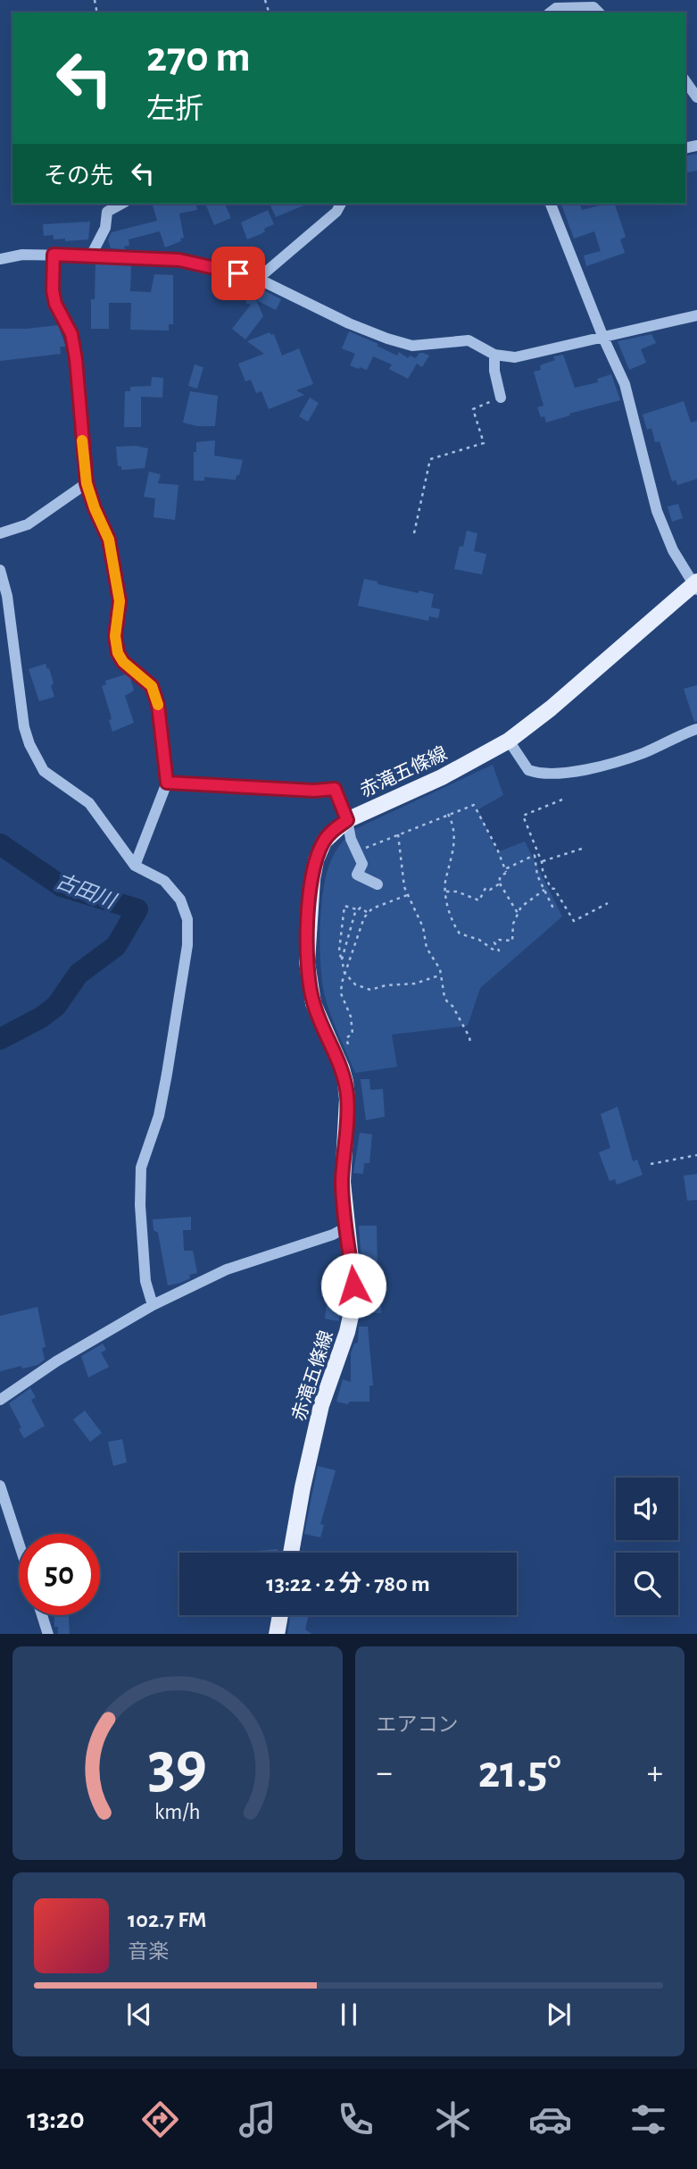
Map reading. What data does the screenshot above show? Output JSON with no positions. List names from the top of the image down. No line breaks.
{"streets":{"main road":["赤滝五條線"]},"water":["古田川"],"page":{"turn":["270 m","左折"],"then":"その先","limit":"50","trip":"13:22 · 2 分 · 780 m","tile":"エアコン","heat":["−","21.5°","+"],"song":["102.7 FM","音楽"],"tabs":"13:20","gauge":["39","km/h"]}}
